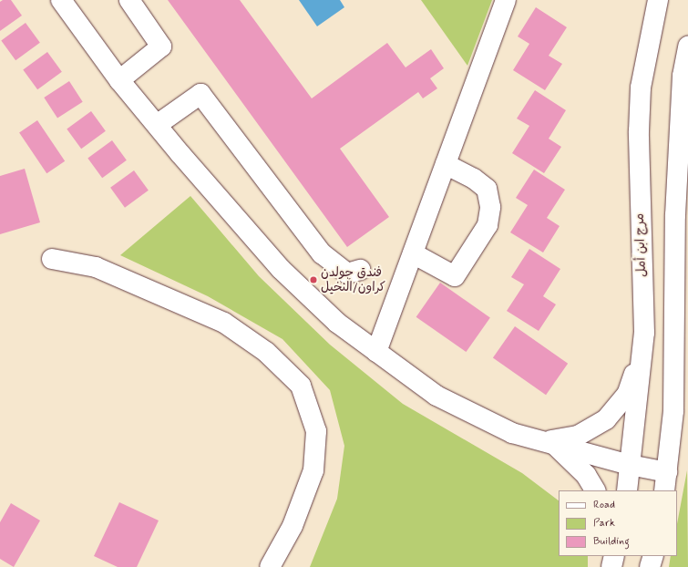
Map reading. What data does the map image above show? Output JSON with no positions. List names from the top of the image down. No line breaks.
{"streets":{"street":["مرج ابن أمل"]},"places":["فندق چولدن كراون/النخيل"],"legend":["Road","Park","Building"]}
